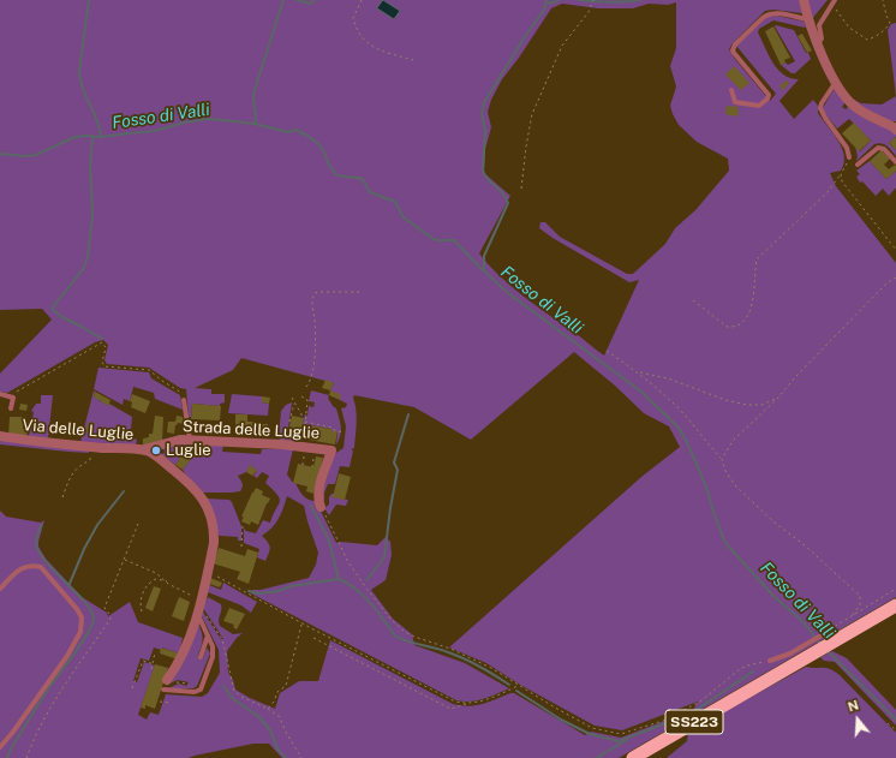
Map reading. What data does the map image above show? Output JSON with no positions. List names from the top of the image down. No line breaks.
{"streets":{"highway":["SS223"],"street":["Via delle Luglie","Strada delle Luglie"]},"crossings":[["Via delle Luglie","Strada delle Luglie"]],"water":["Fosso di Valli"],"places":["Luglie"],"north":"top"}
